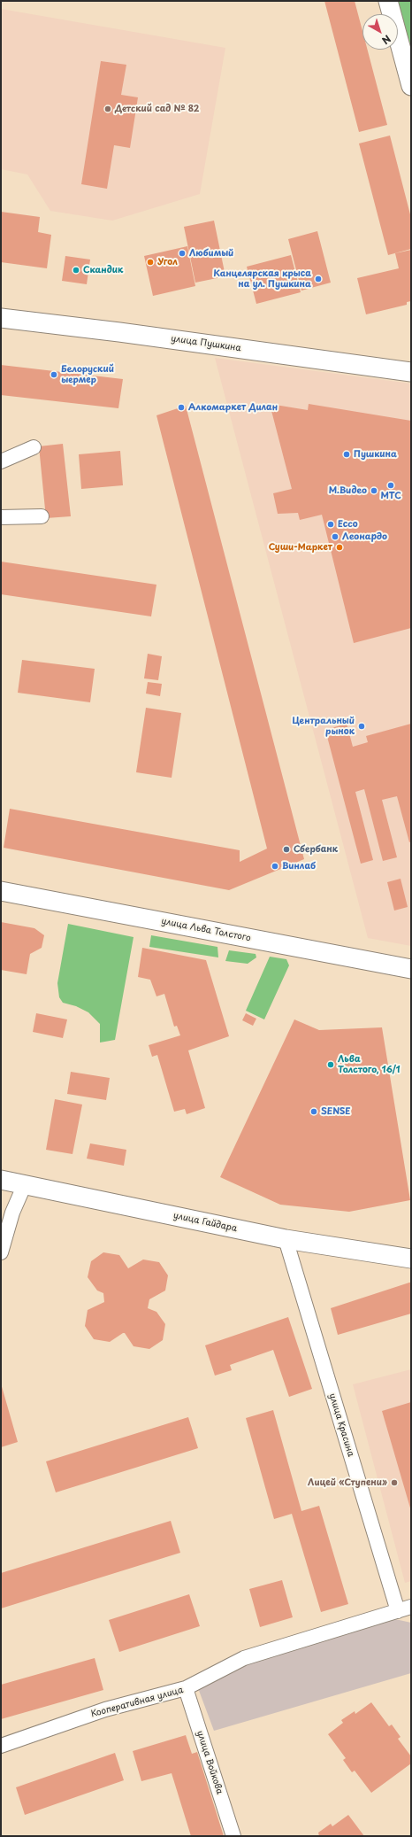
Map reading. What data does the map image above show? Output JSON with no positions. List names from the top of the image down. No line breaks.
{"streets":{"street":["улица Пушкина","улица Льва Толстого","улица Гайдара","улица Красина","Кооперативная улица","улица Войкова"]},"crossings":[["улица Гайдара","улица Красина"],["улица Красина","Кооперативная улица"],["Кооперативная улица","улица Войкова"]],"places":["Детский сад № 82","Любимый","Угол","Скандик","Канцелярская крыса на ул. Пушкина","Белоруский ыермер","Алкомаркет Дилан","Пушкина","МТС","М.Видео","Ecco","Леонардо","Суши-Маркет","Центральный рынок","Сбербанк","Винлаб","Льва Толстого, 16/1","SENSE","Лицей «Ступени»"],"north":"bottom right"}
